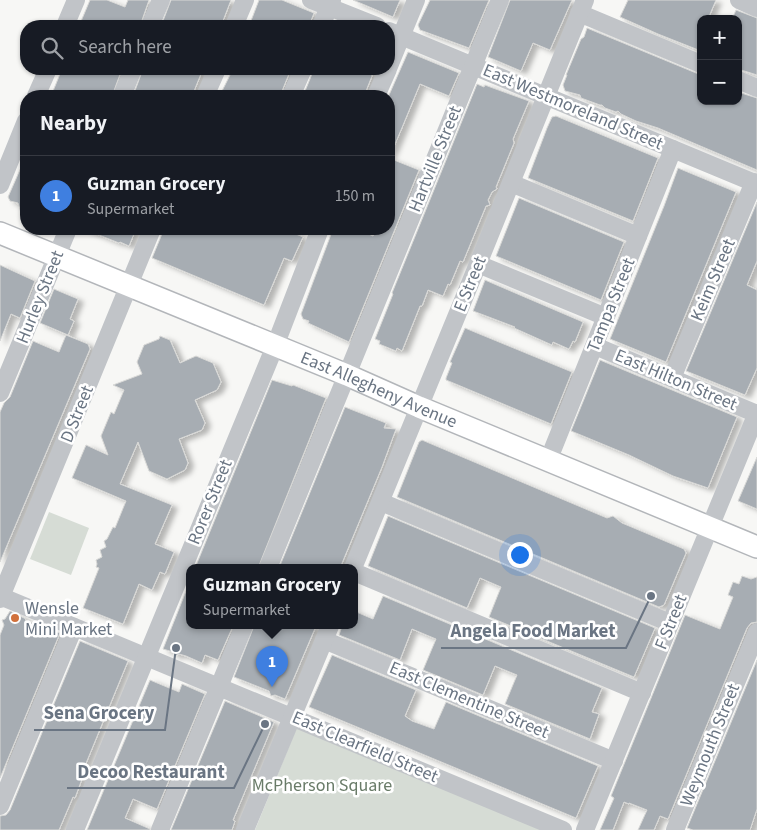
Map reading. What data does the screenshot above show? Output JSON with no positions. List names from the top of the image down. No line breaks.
{"streets":{"main road":["East Allegheny Avenue"],"street":["East Westmoreland Street","Hartville Street","Keim Street","E Street","Hurley Street","Tampa Street","East Hilton Street","D Street","Rorer Street","F Street","East Clementine Street","Weymouth Street","East Clearfield Street"]},"crossings":[["East Westmoreland Street","Hartville Street"],["East Westmoreland Street","Keim Street"],["East Westmoreland Street","E Street"],["East Westmoreland Street","Tampa Street"],["Hartville Street","East Allegheny Avenue"],["Keim Street","East Hilton Street"],["E Street","East Allegheny Avenue"],["Hurley Street","East Allegheny Avenue"],["Tampa Street","East Hilton Street"],["Tampa Street","East Allegheny Avenue"],["East Hilton Street","F Street"],["East Allegheny Avenue","D Street"],["East Allegheny Avenue","Rorer Street"],["East Allegheny Avenue","F Street"],["D Street","East Clearfield Street"],["Rorer Street","East Clearfield Street"],["F Street","East Clementine Street"]],"parks":["McPherson Square"],"places":["Angela Food Market","Wensle Mini Market","Sena Grocery","Decoo Restaurant"],"page":{"map_buttons":["+","−"],"search":"Search here","heading":"Nearby","list":[{"mark":"1","name":"Guzman Grocery","note":"Supermarket","value":"150 m"}],"popup":["Guzman Grocery","Supermarket"],"pins":"1"}}
